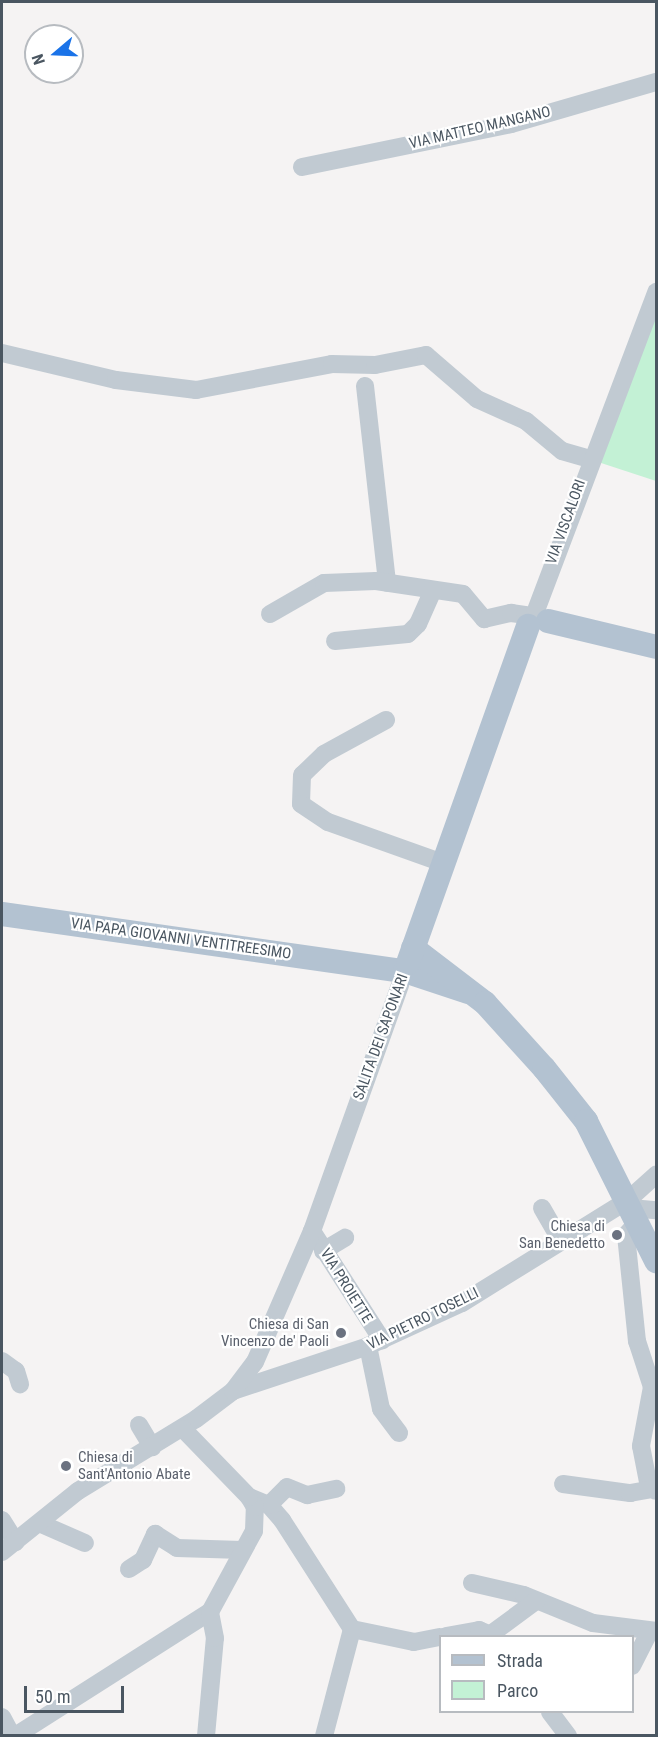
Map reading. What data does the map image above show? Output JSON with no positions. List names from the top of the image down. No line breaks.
{"streets":{"main road":["VIA PAPA GIOVANNI VENTITREESIMO","SALITA DEI SAPONARI"],"street":["VIA MATTEO MANGANO","VIA VISCALORI","VIA PROIETTE","VIA PIETRO TOSELLI"]},"crossings":[["VIA VISCALORI","SALITA DEI SAPONARI"],["VIA PAPA GIOVANNI VENTITREESIMO","SALITA DEI SAPONARI"],["SALITA DEI SAPONARI","VIA PROIETTE"],["SALITA DEI SAPONARI","VIA PIETRO TOSELLI"],["VIA PROIETTE","VIA PIETRO TOSELLI"]],"places":["Chiesa di San Benedetto","Chiesa di San Vincenzo de' Paoli","Chiesa di Sant'Antonio Abate"],"legend":["Strada","Parco"],"scale_bar":"50 m","north":"left"}
